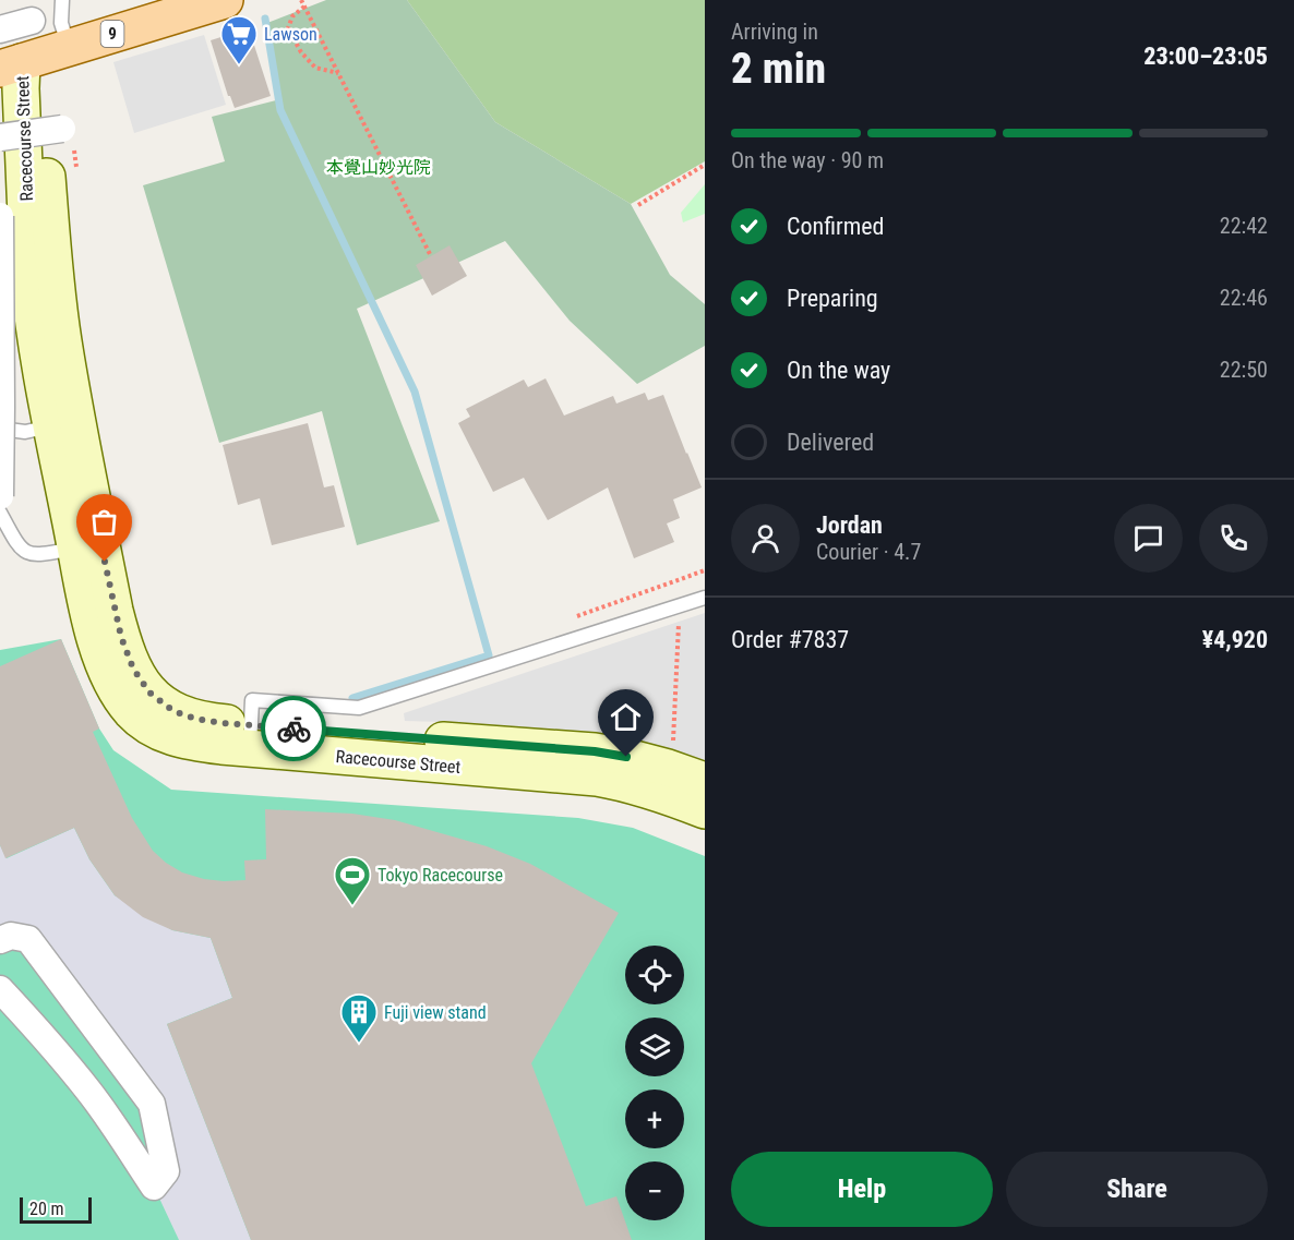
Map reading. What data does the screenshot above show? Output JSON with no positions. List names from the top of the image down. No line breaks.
{"streets":{"main road":["9"],"street":["Racecourse Street"]},"crossings":[["9","Racecourse Street"]],"parks":["本覺山妙光院"],"places":{"supermarket":["Lawson"],"sports":["Tokyo Racecourse"],"building":["Fuji view stand"]},"scale_bar":"20 m","page":{"heading":["2 min","Arriving in","23:00–23:05"],"panel":["Jordan","Courier · 4.7","Order #7837","¥4,920"],"bar":"On the way · 90 m","list":[["Confirmed","22:42"],["Preparing","22:46"],["On the way","22:50"],"Delivered"],"map_buttons":["+","−"],"buttons":["Help","Share"],"scale":"20 m"}}
